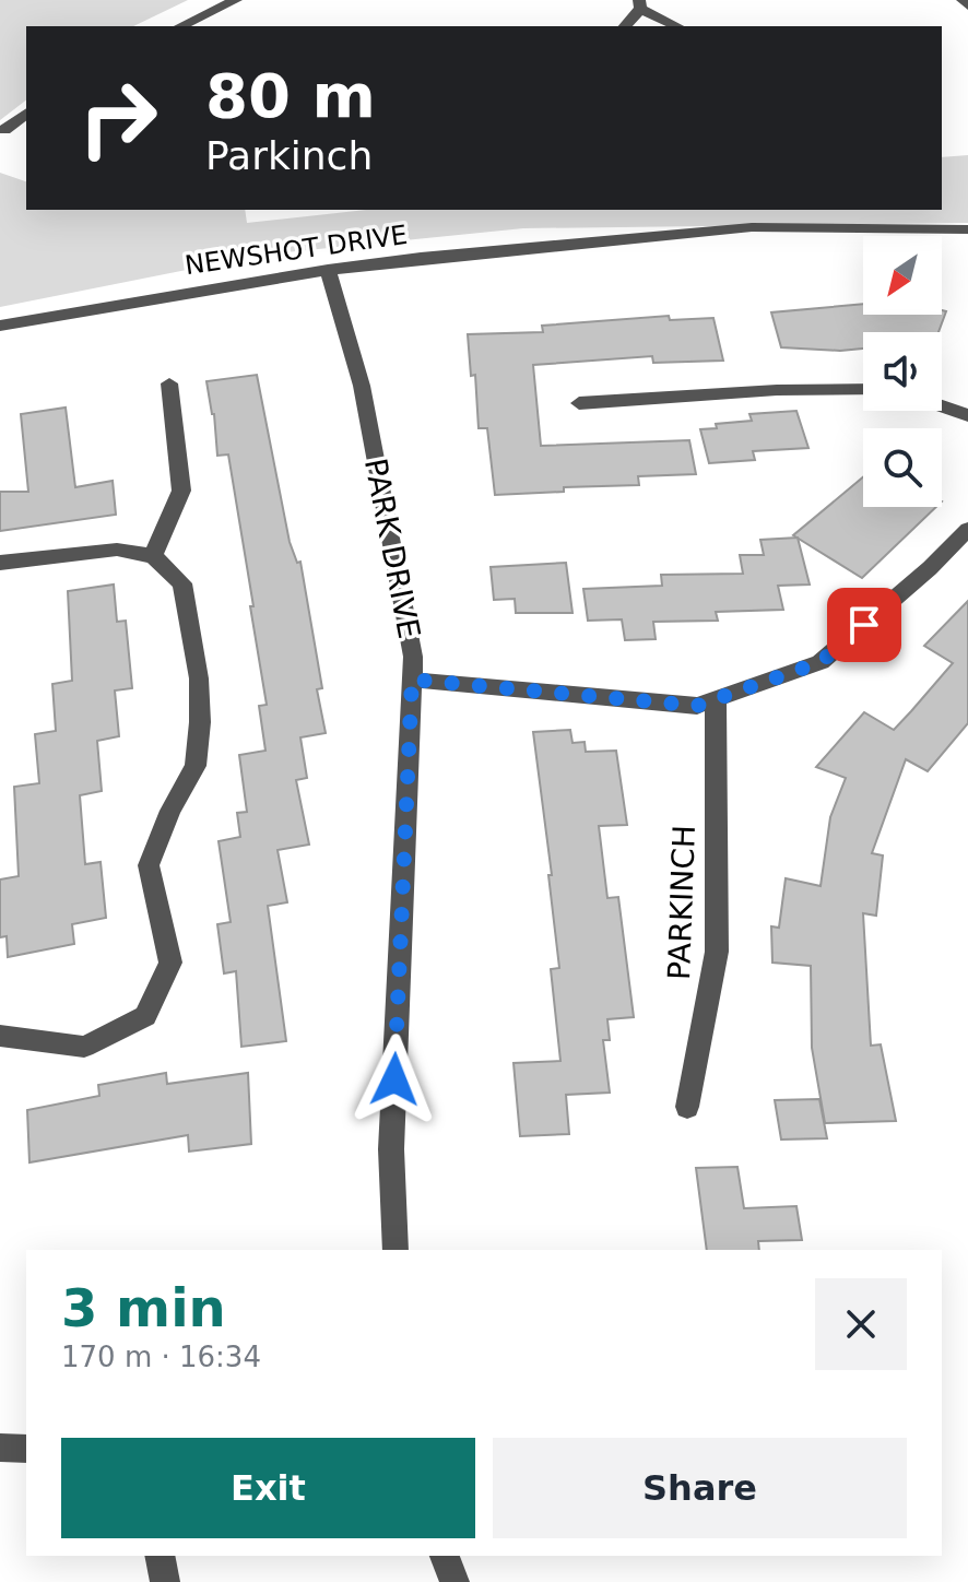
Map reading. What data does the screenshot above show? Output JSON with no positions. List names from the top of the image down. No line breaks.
{"streets":{"street":["NEWSHOT DRIVE","PARK DRIVE","PARKINCH"]},"crossings":[["NEWSHOT DRIVE","PARK DRIVE"]],"north":"bottom left","page":{"turn":["80 m","Parkinch"],"heading":["3 min","170 m · 16:34"],"buttons":["Exit","Share"]}}
